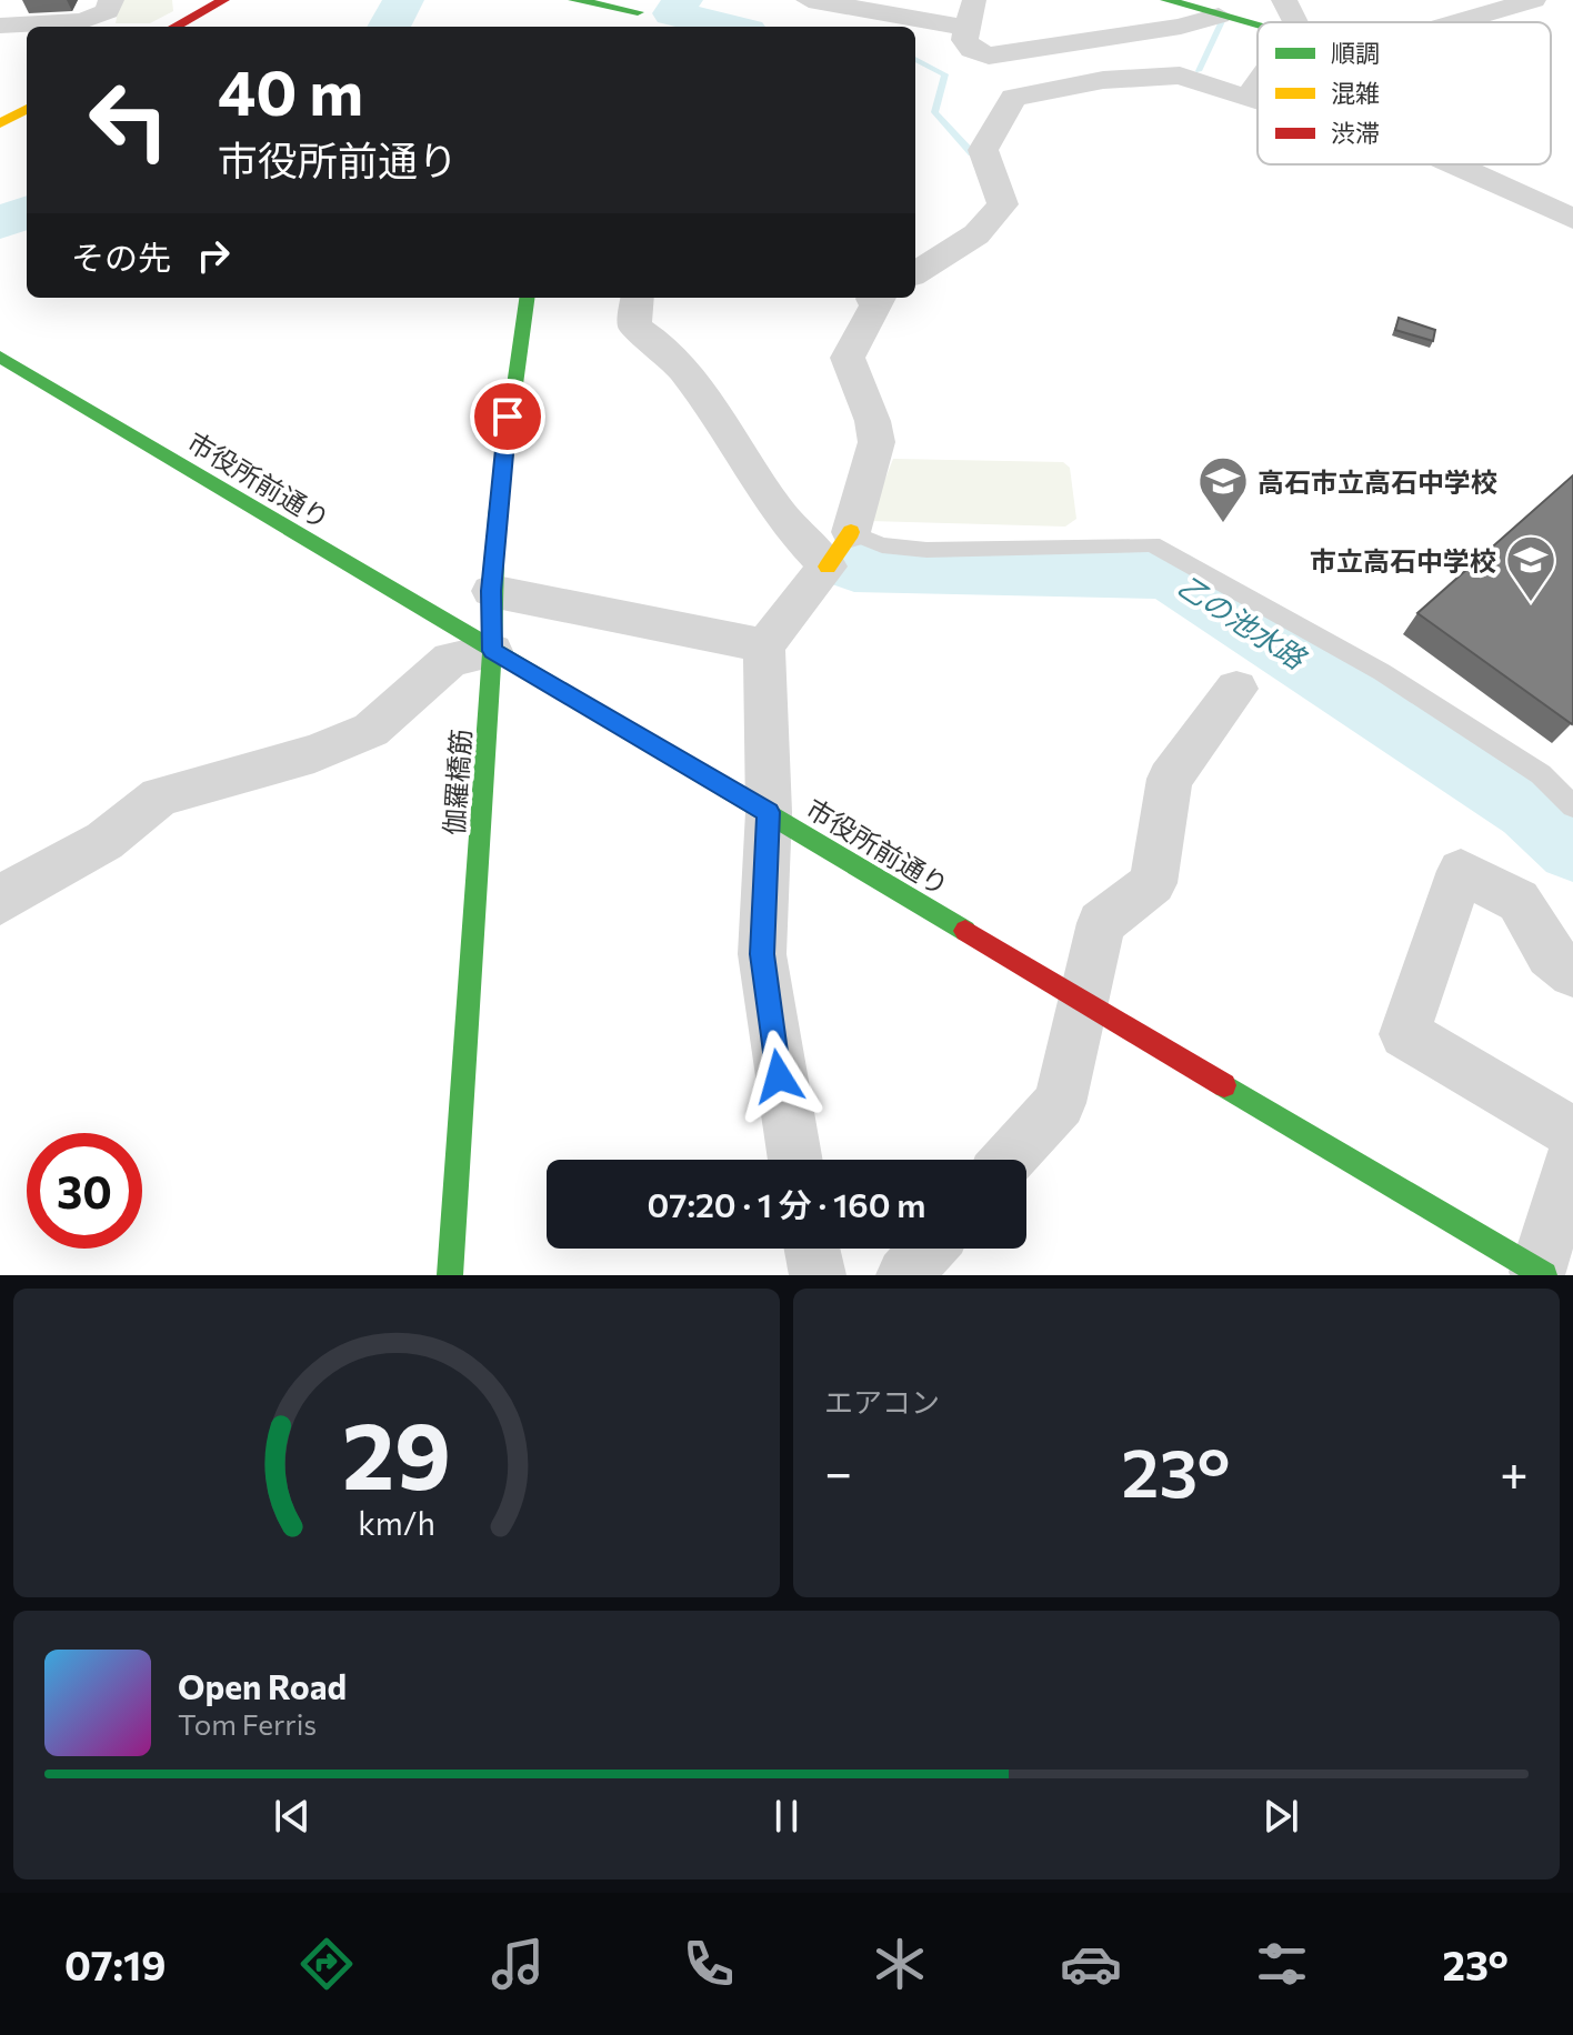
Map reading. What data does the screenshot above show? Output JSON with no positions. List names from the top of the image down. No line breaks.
{"streets":{"street":["市役所前通り","伽羅橋筋"]},"crossings":[["市役所前通り","伽羅橋筋"]],"water":["乙の池水路"],"places":{"school or university":["高石市立高石中学校","市立高石中学校"]},"legend":["順調","混雑","渋滞"],"page":{"turn":["40 m","市役所前通り"],"then":"その先","limit":"30","trip":"07:20 · 1 分 · 160 m","tile":"エアコン","heat":["−","23°","+"],"song":["Open Road","Tom Ferris"],"tabs":["07:19","23°"],"gauge":["29","km/h"]}}
